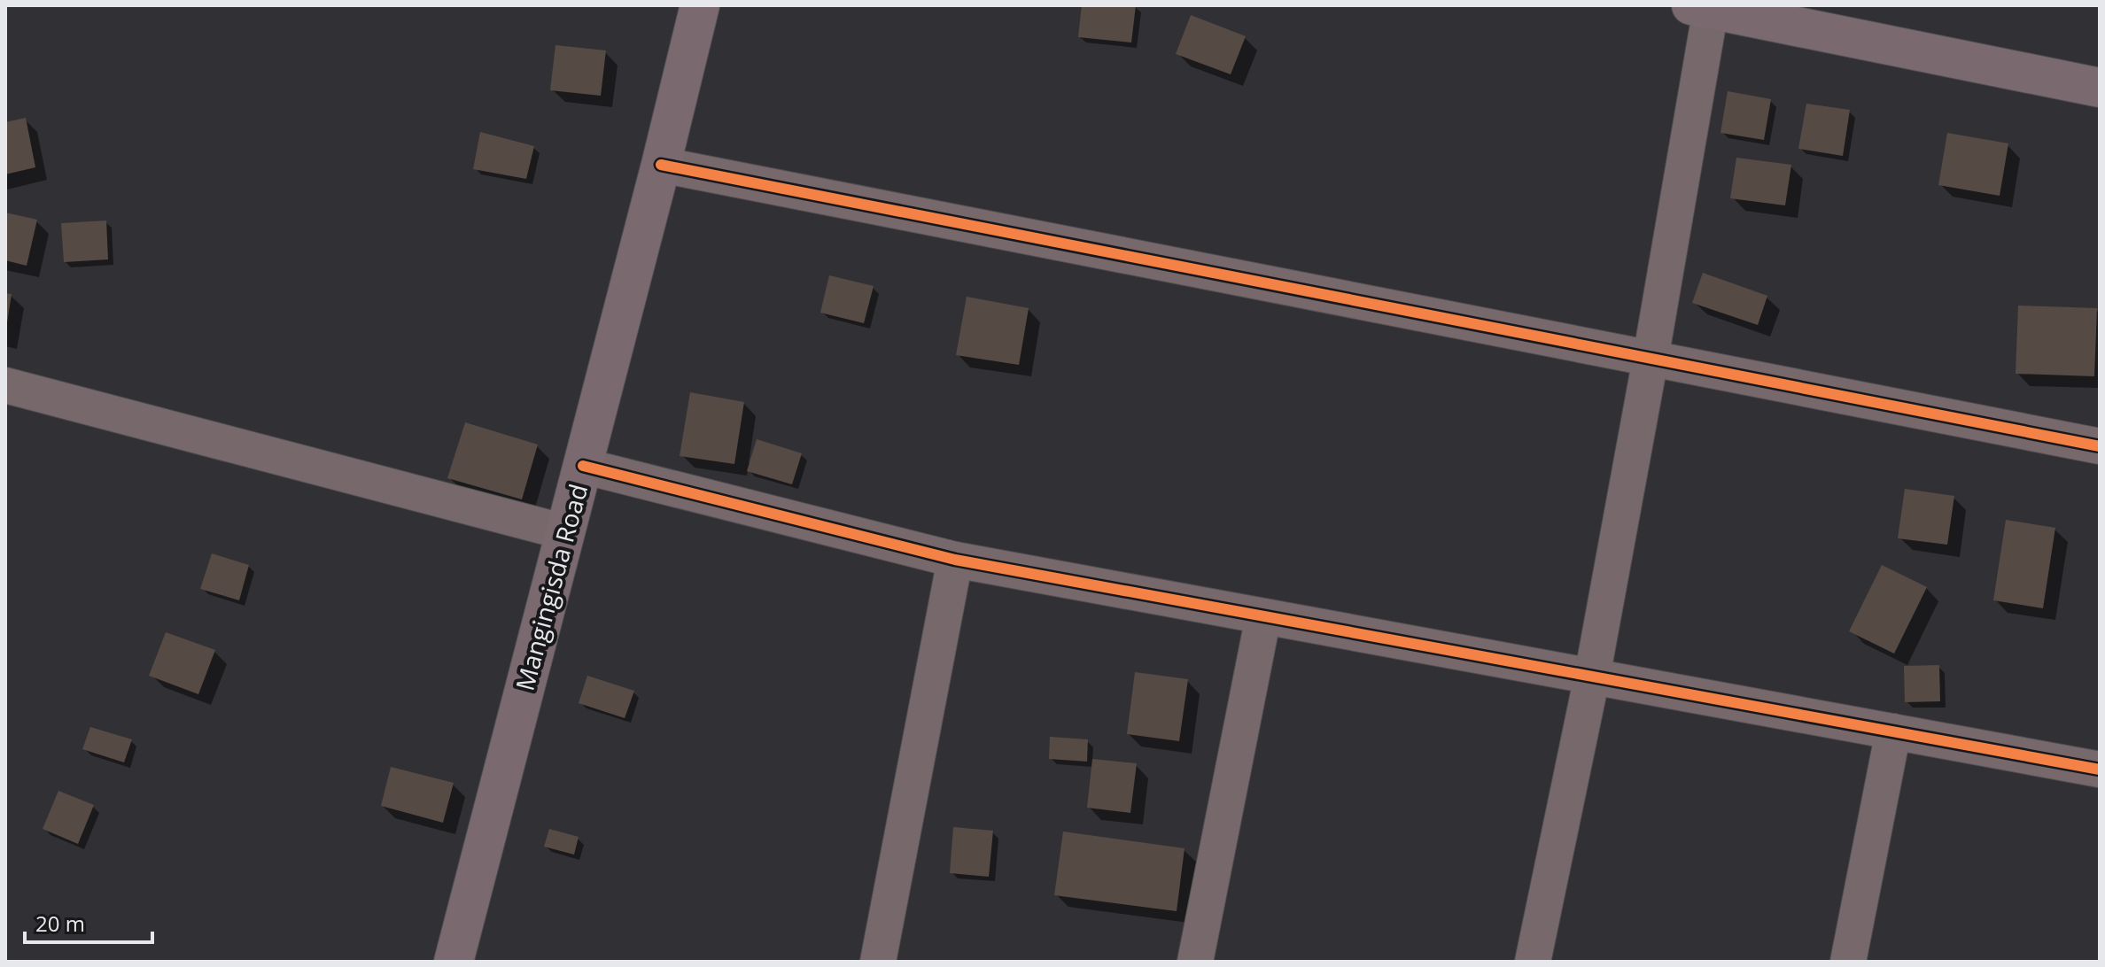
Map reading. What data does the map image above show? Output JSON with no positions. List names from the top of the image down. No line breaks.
{"streets":{"street":["Mangingisda Road"]},"scale_bar":"20 m"}
